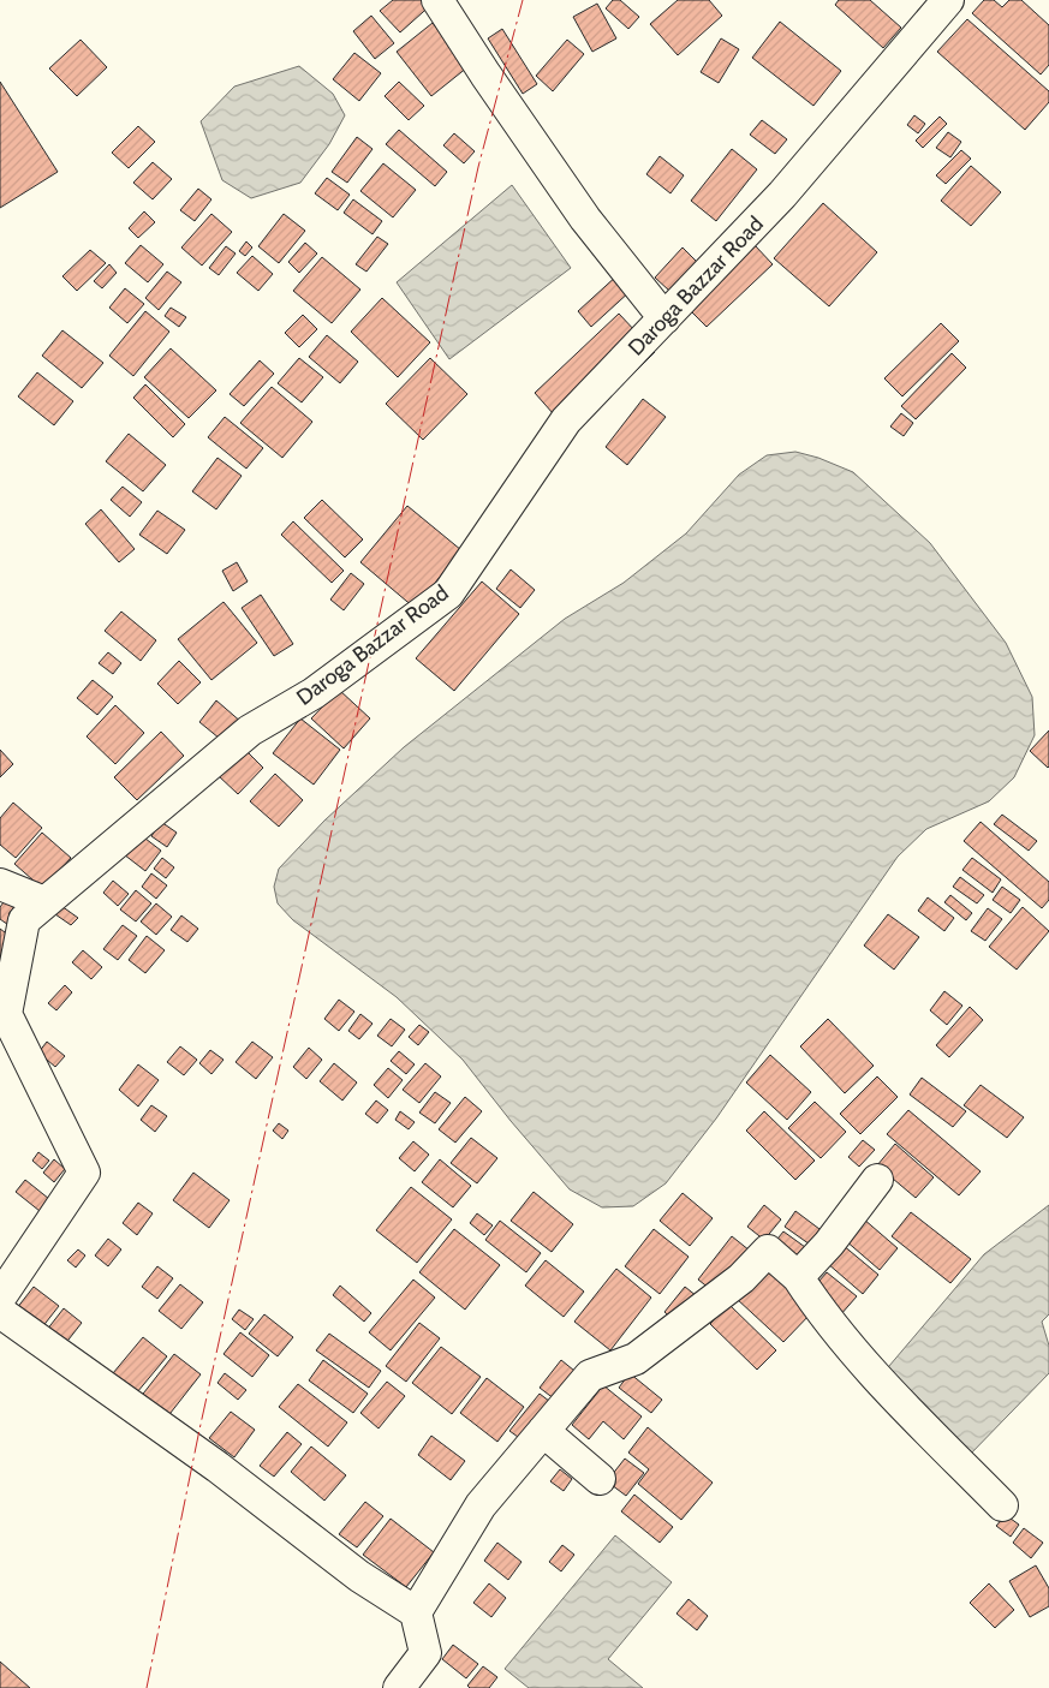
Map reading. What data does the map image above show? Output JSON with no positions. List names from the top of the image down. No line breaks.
{"streets":{"street":["Daroga Bazzar Road"]}}
